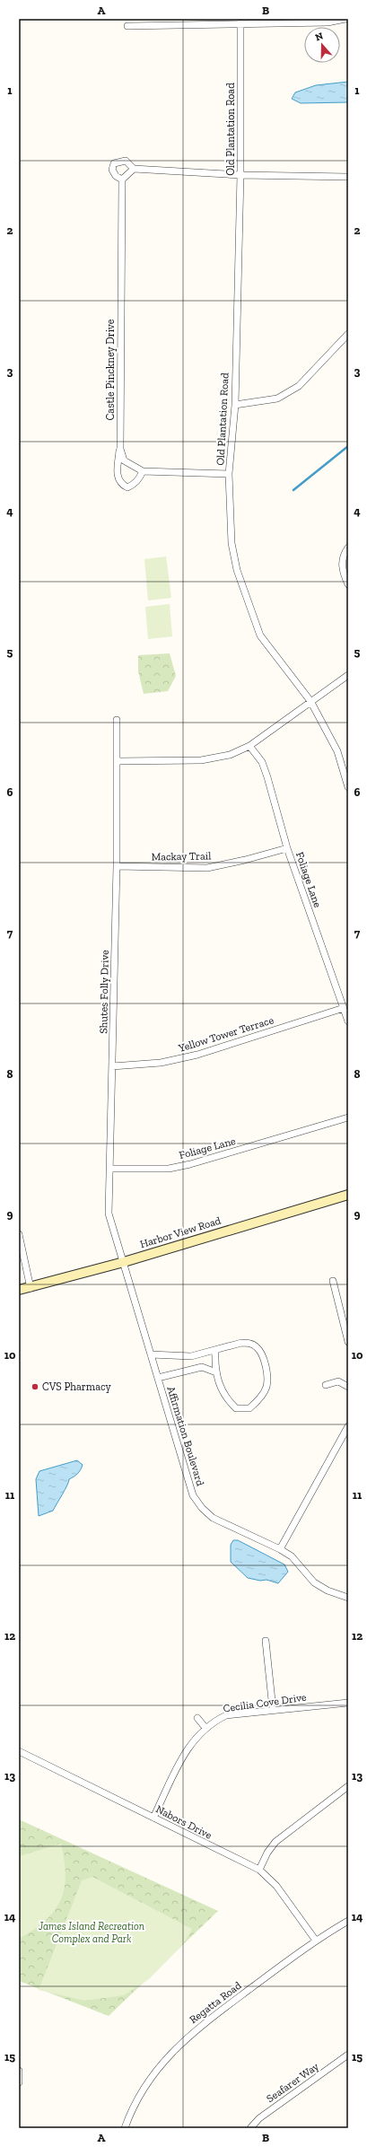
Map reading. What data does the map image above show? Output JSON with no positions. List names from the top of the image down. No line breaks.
{"streets":{"main road":["Harbor View Road"],"street":["Old Plantation Road","Castle Pinckney Drive","Mackay Trail","Foliage Lane","Shutes Folly Drive","Yellow Tower Terrace","Affirmation Boulevard","Cecilia Cove Drive","Nabors Drive","Regatta Road","Seafarer Way"]},"crossings":[["Mackay Trail","Foliage Lane"],["Mackay Trail","Shutes Folly Drive"],["Foliage Lane","Shutes Folly Drive"],["Foliage Lane","Yellow Tower Terrace"],["Shutes Folly Drive","Yellow Tower Terrace"],["Shutes Folly Drive","Harbor View Road"],["Shutes Folly Drive","Affirmation Boulevard"],["Harbor View Road","Affirmation Boulevard"],["Cecilia Cove Drive","Nabors Drive"],["Nabors Drive","Regatta Road"]],"parks":["James Island Recreation Complex and Park"],"places":["CVS Pharmacy"],"north":"top","grid":{"columns":["A","B"],"rows":["1","2","3","4","5","6","7","8","9","10","11","12","13","14","15"]}}
